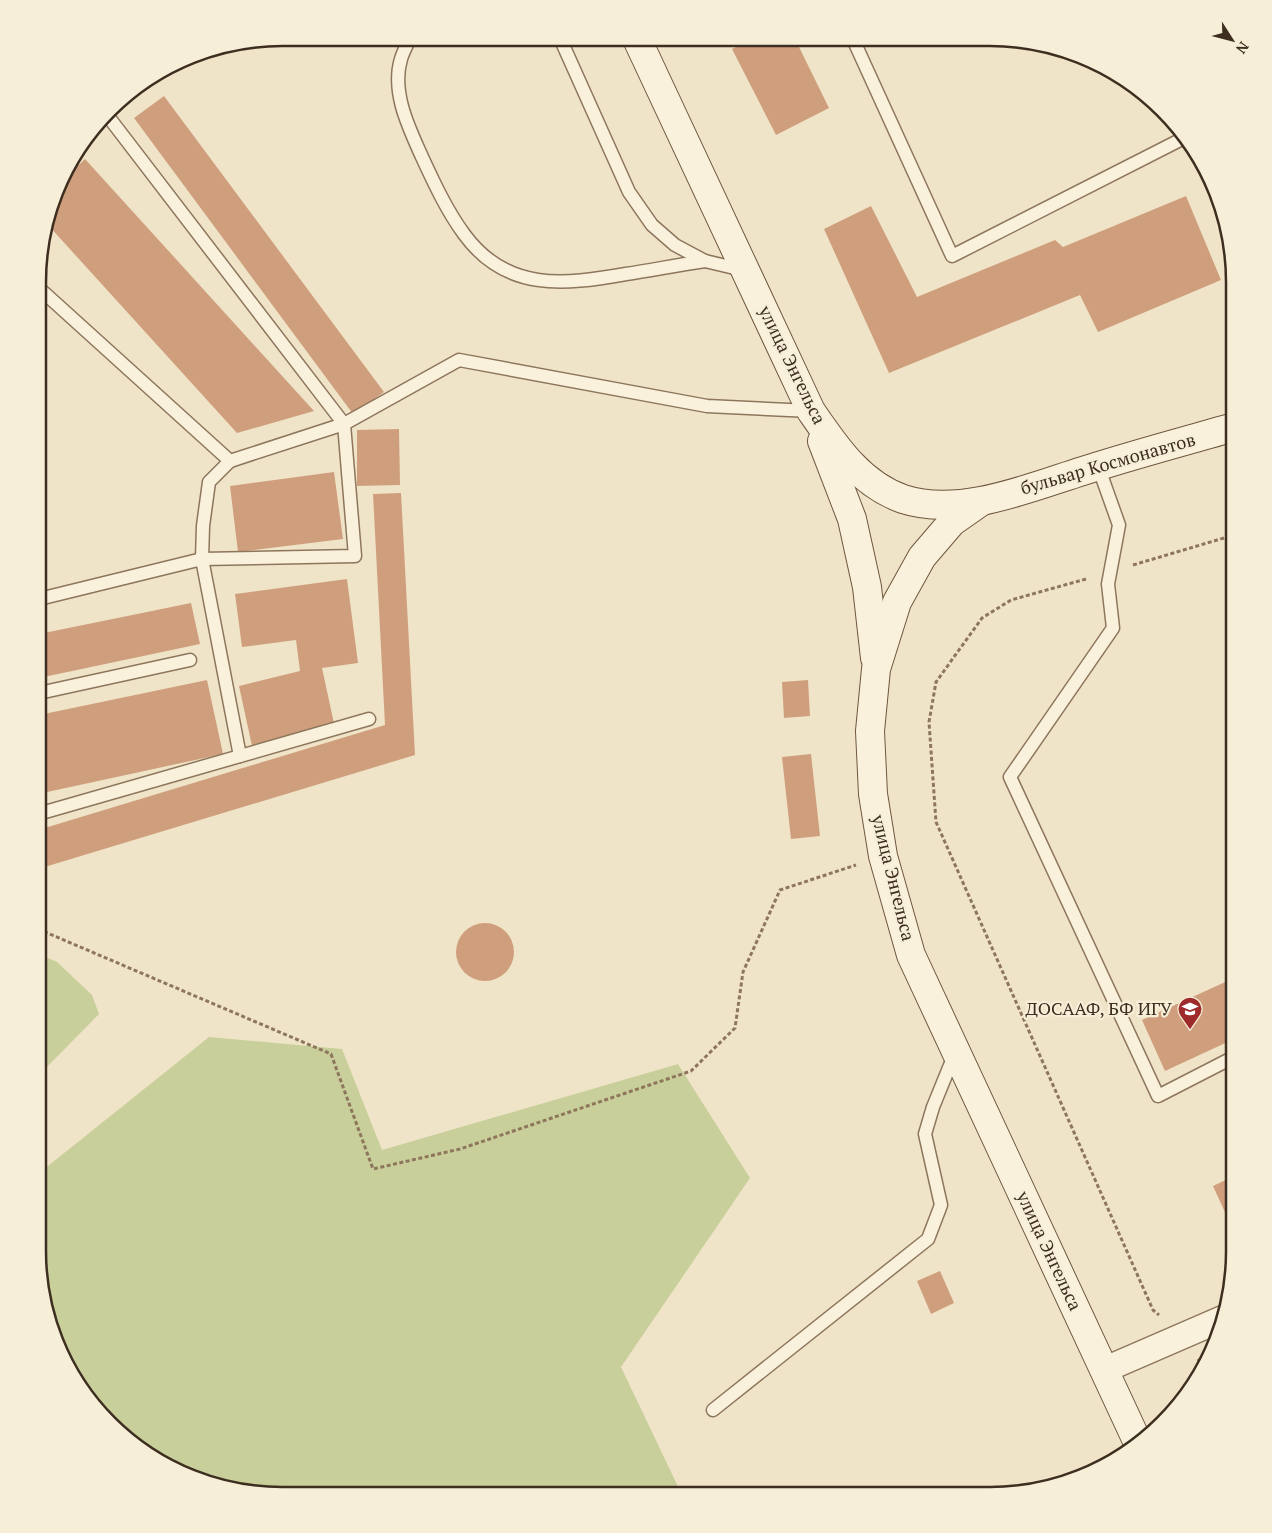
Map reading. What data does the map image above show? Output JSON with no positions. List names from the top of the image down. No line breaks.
{"streets":{"street":["улица Энгельса","бульвар Космонавтов"]},"crossings":[["улица Энгельса","бульвар Космонавтов"]],"places":{"school or university":["ДОСААФ, БФ ИГУ"]},"north":"bottom right"}
